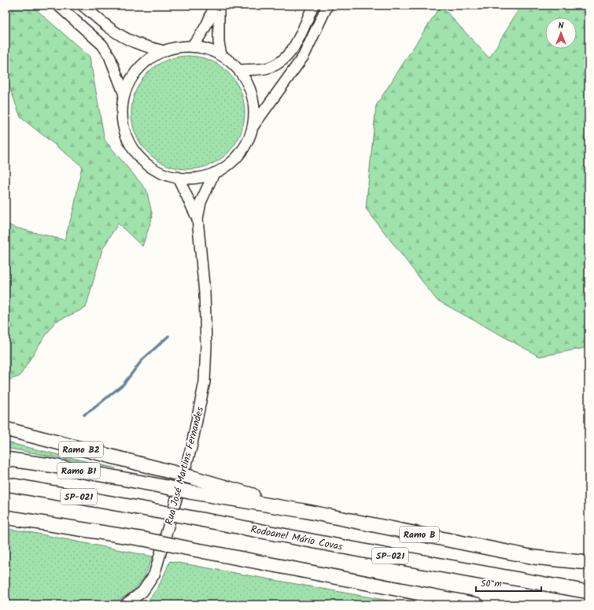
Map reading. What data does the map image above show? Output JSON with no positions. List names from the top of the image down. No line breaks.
{"streets":{"highway":["Ramo B2","Ramo B1","SP-021","Ramo B","Rodoanel Mário Covas"],"main road":["Rua José Martins Fernandes"]},"crossings":[["Ramo B2","Ramo B1"],["Ramo B2","Ramo B"],["Ramo B1","Ramo B"]],"scale_bar":"50 m","north":"top"}
